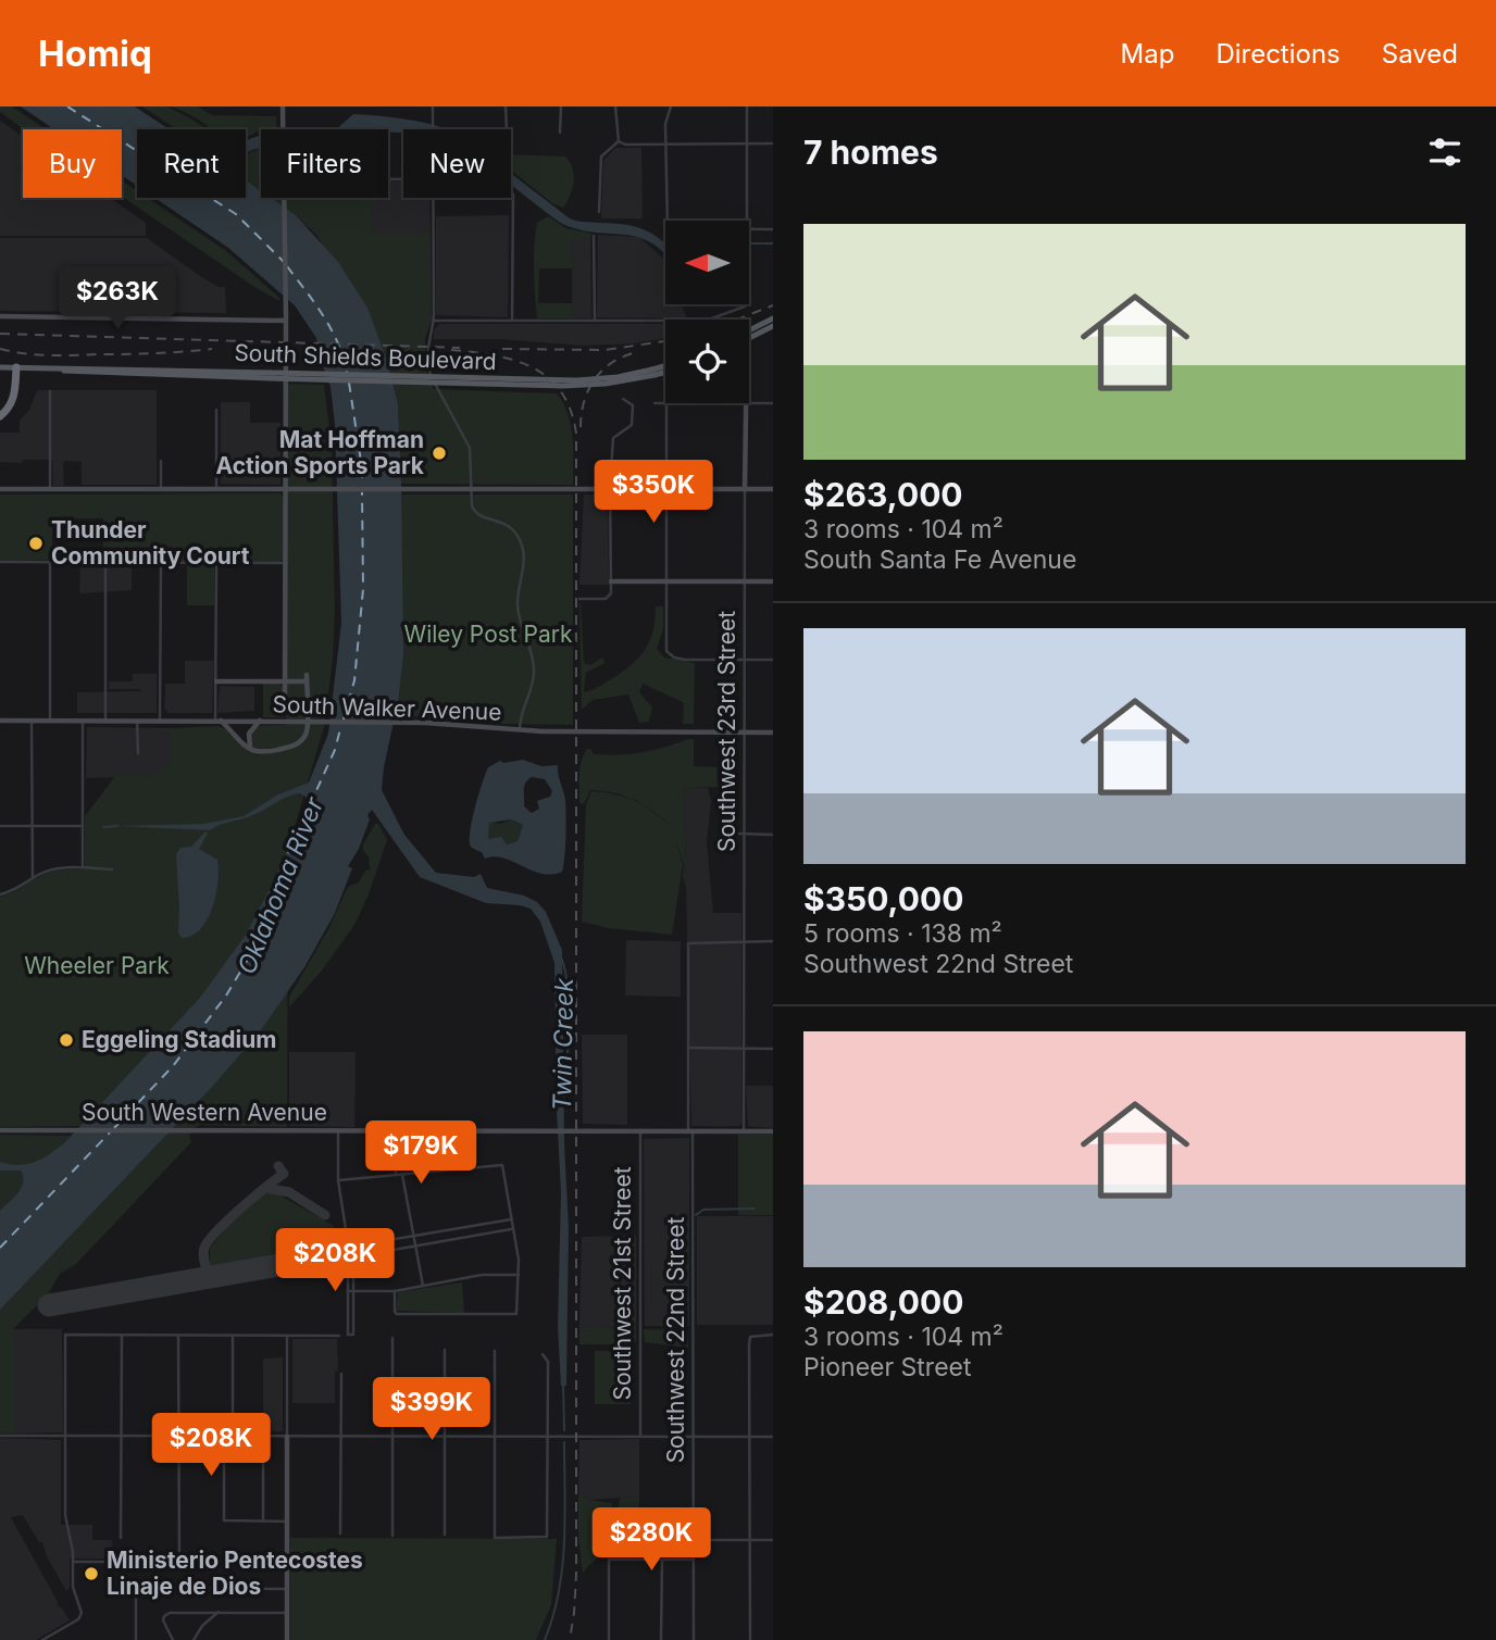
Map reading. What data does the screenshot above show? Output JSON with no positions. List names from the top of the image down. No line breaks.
{"streets":{"main road":["South Shields Boulevard","South Walker Avenue","Southwest 23rd Street","South Western Avenue"],"street":["Southwest 21st Street","Southwest 22nd Street"]},"crossings":[["South Walker Avenue","Southwest 23rd Street"],["Southwest 23rd Street","South Western Avenue"],["Southwest 23rd Street","Southwest 22nd Street"],["South Western Avenue","Southwest 21st Street"],["South Western Avenue","Southwest 22nd Street"]],"water":["Oklahoma River","Twin Creek"],"parks":["Wiley Post Park","Wheeler Park"],"places":["Mat Hoffman Action Sports Park","Thunder Community Court","Eggeling Stadium","Ministerio Pentecostes Linaje de Dios"],"north":"left","page":{"header":"Homiq","nav":["Map","Directions","Saved"],"heading":"7 homes","chip":["Buy","Rent","Filters","New"],"list":[{"name":"$263,000","note":"3 rooms · 104 m² · South Santa Fe Avenue"},{"name":"$350,000","note":"5 rooms · 138 m² · Southwest 22nd Street"},{"name":"$208,000","note":"3 rooms · 104 m² · Pioneer Street"}],"price":["$263K","$350K","$179K","$208K","$399K","$208K","$280K"]}}
